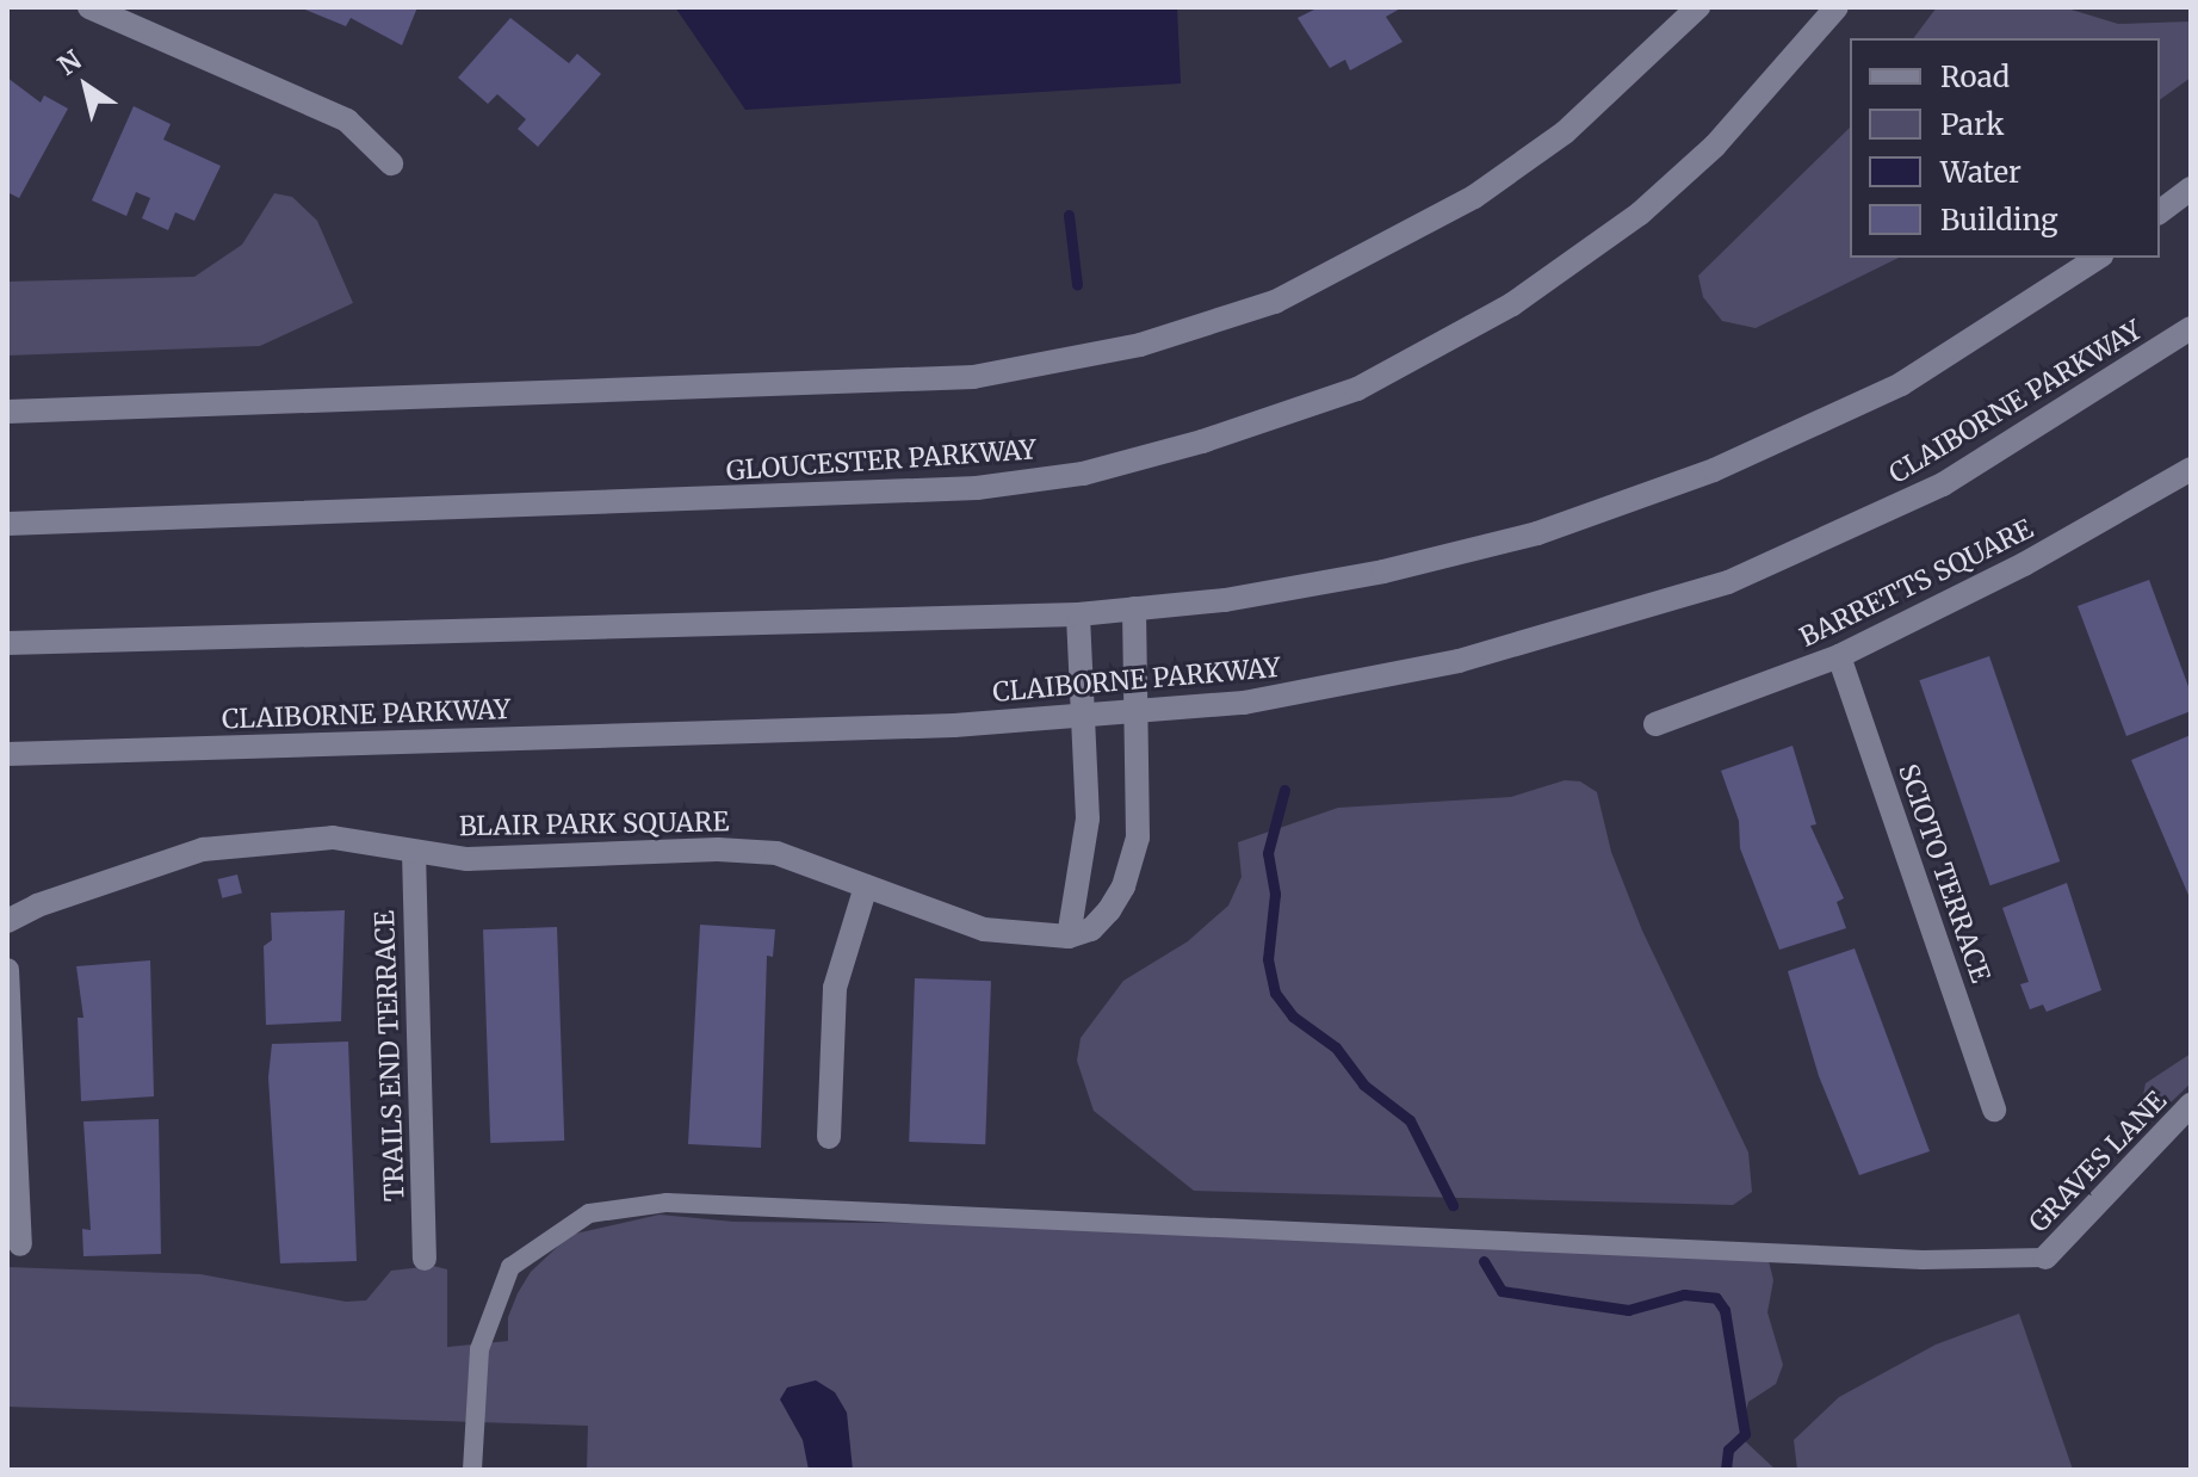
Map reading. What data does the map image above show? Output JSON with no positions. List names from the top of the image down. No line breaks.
{"streets":{"main road":["CLAIBORNE PARKWAY","GLOUCESTER PARKWAY","BARRETTS SQUARE","BLAIR PARK SQUARE","SCIOTO TERRACE","TRAILS END TERRACE","GRAVES LANE"]},"crossings":[["BARRETTS SQUARE","SCIOTO TERRACE"],["BLAIR PARK SQUARE","TRAILS END TERRACE"]],"legend":["Road","Park","Water","Building"],"north":"top left"}
